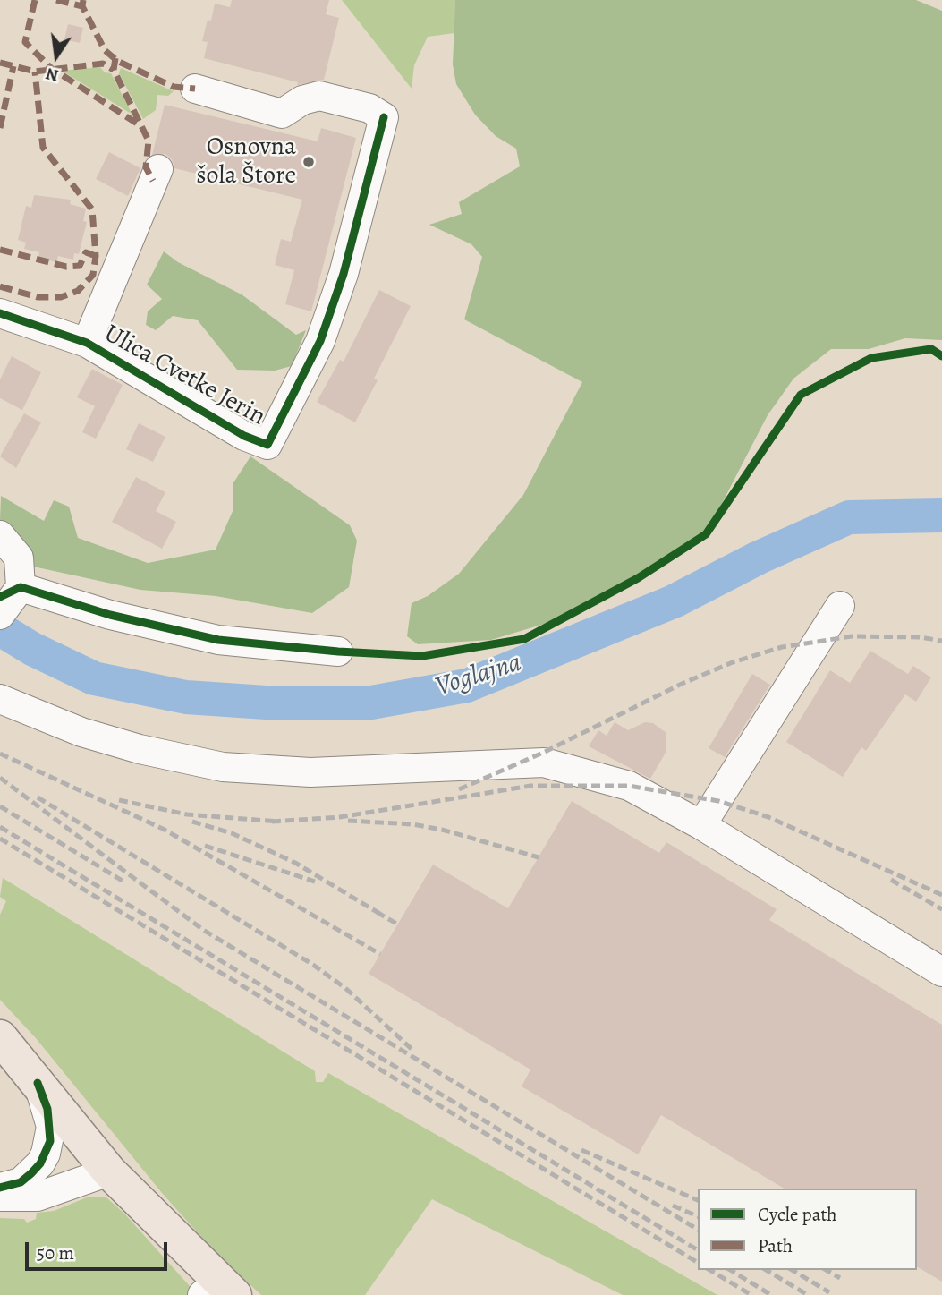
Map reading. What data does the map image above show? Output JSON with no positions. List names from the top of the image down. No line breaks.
{"streets":{"street":["Ulica Cvetke Jerin"]},"water":["Voglajna"],"places":["Osnovna šola Štore"],"legend":["Cycle path","Path"],"scale_bar":"50 m","north":"bottom"}
